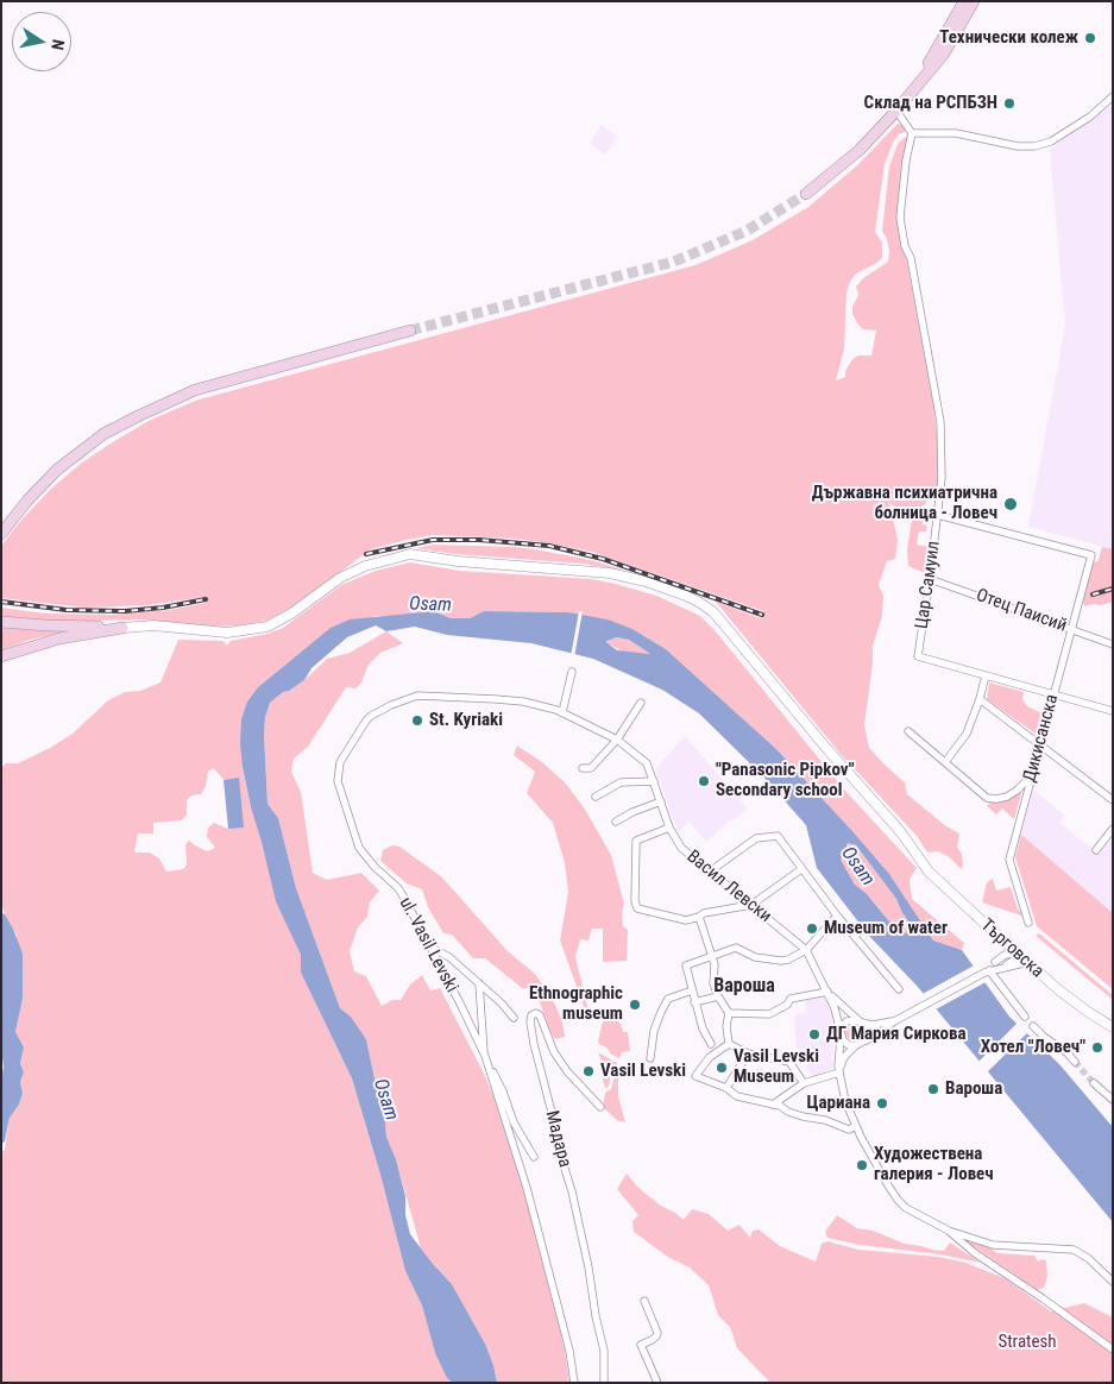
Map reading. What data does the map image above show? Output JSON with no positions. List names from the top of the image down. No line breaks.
{"streets":{"street":["Цар Самуил","Отец Паисий","Дикисанска","Васил Левски","ul. Vasil Levski","Търговска","Мадара"]},"crossings":[["Цар Самуил","Отец Паисий"],["Цар Самуил","Дикисанска"],["Отец Паисий","Дикисанска"],["Васил Левски","ul. Vasil Levski"]],"districts":["Вароша"],"water":["Osam"],"parks":["Stratesh"],"places":["Технически колеж","Склад на РСПБЗН","Държавна психиатрична болница - Ловеч","St. Kyriaki","\"Panasonic Pipkov\" Secondary school","Museum of water","Ethnographic museum","ДГ Мария Сиркова","Хотел \"Ловеч\"","Vasil Levski Museum","Vasil Levski","Вароша","Цариана","Художествена галерия - Ловеч"],"north":"right"}
